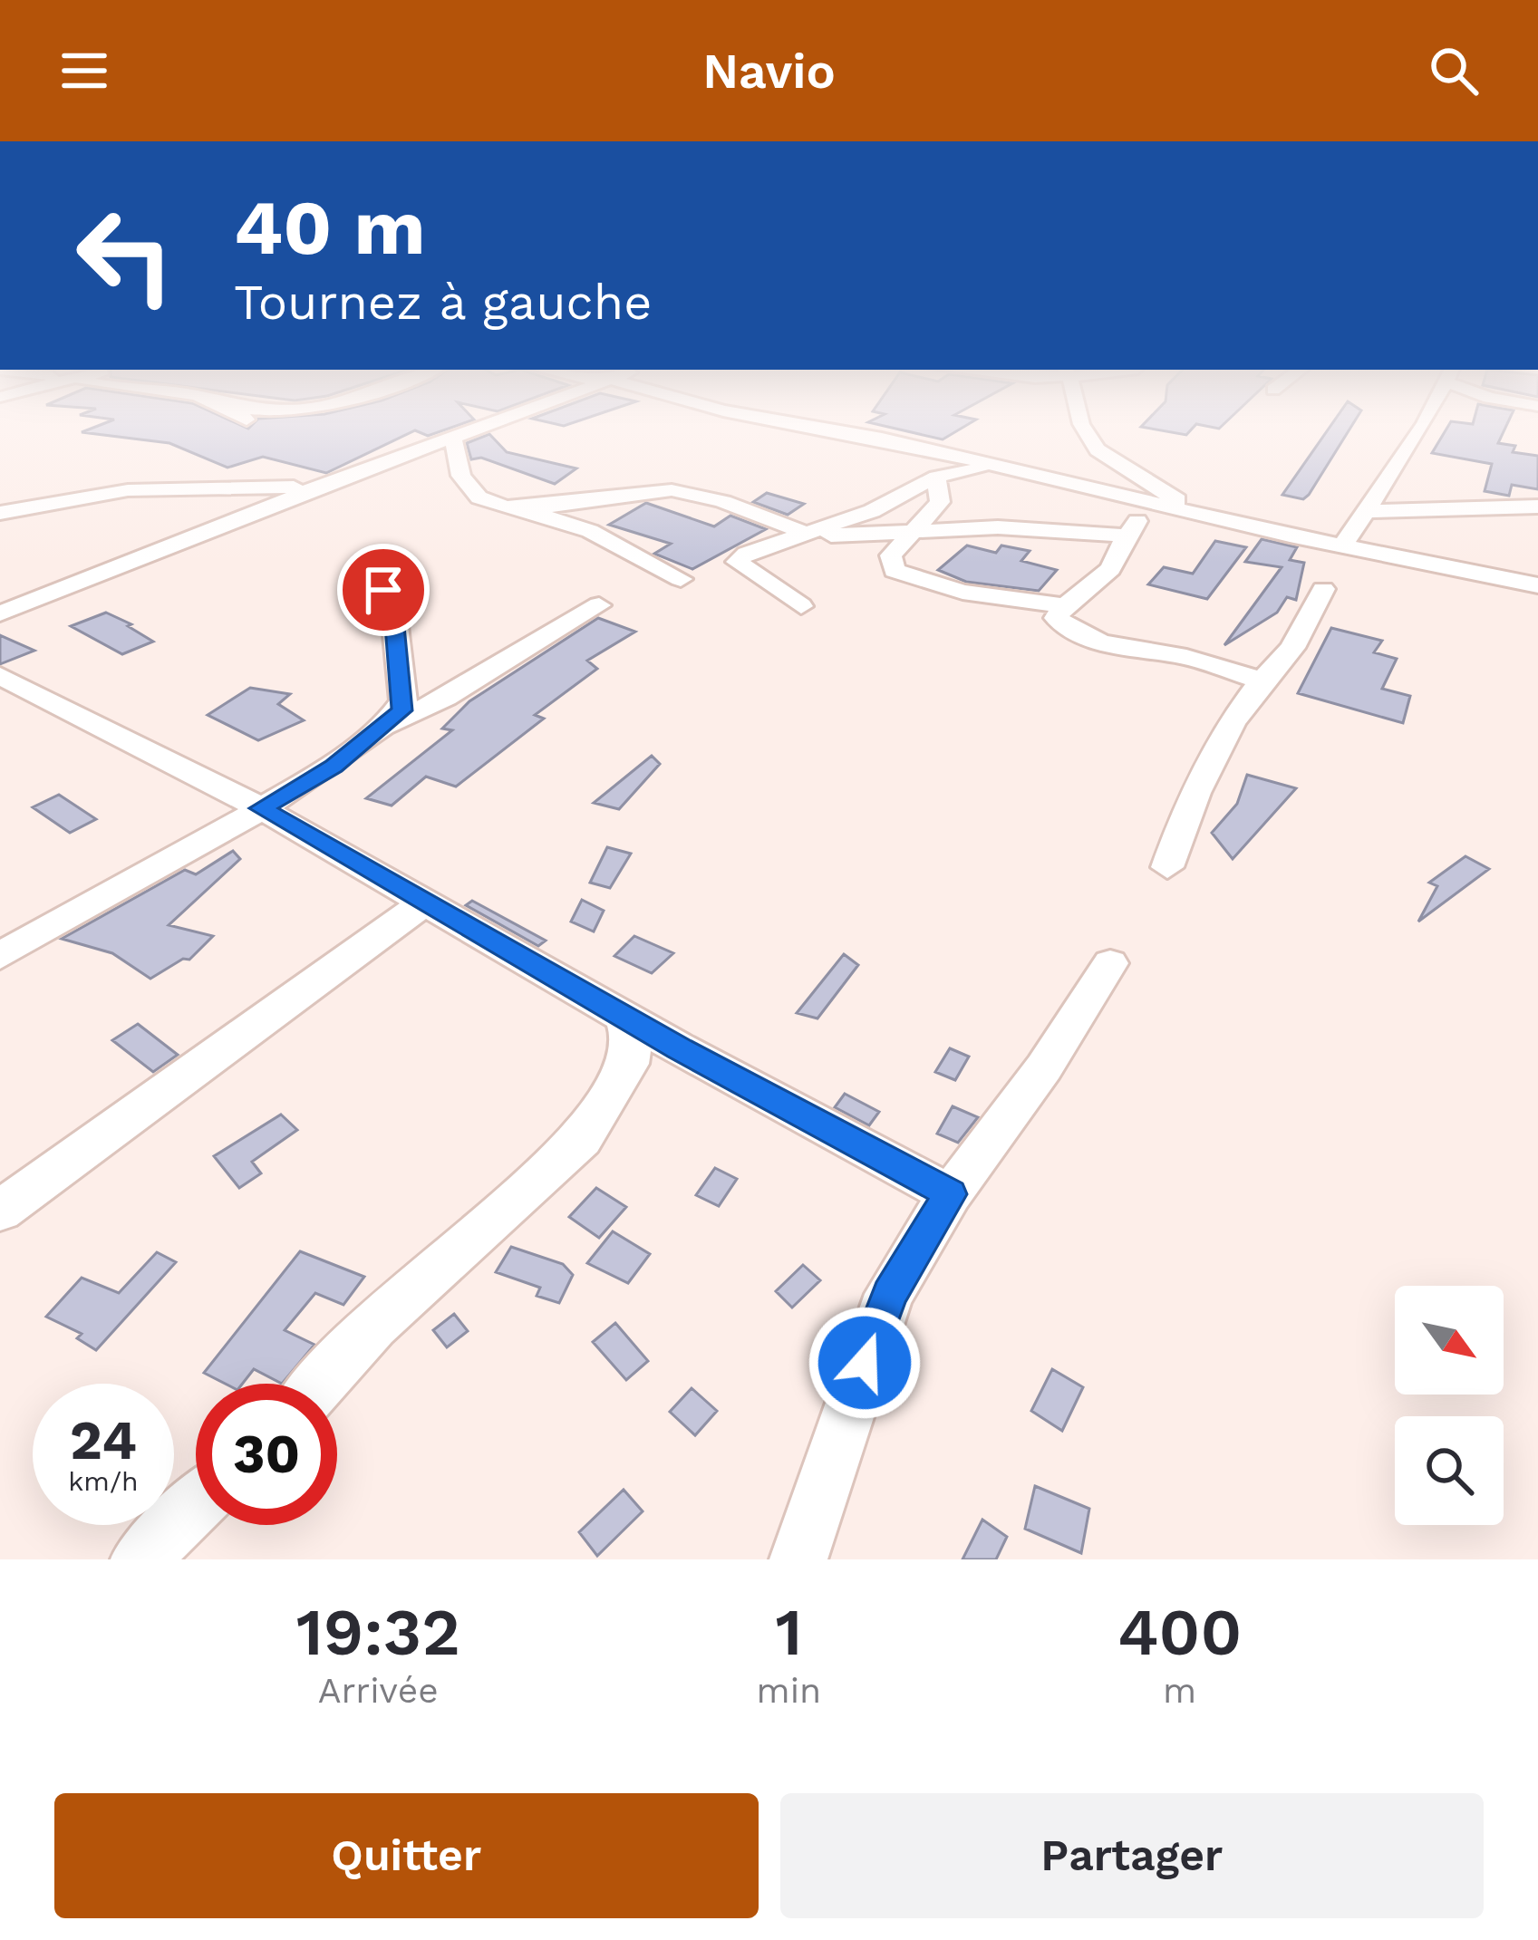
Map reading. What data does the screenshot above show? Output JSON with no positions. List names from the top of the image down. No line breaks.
{"north":"bottom right","page":{"header":"Navio","turn":["40 m","Tournez à gauche"],"speed":"24 km/h","limit":"30","eta":["19:32","Arrivée","1","min","400","m"],"buttons":["Quitter","Partager"]}}
